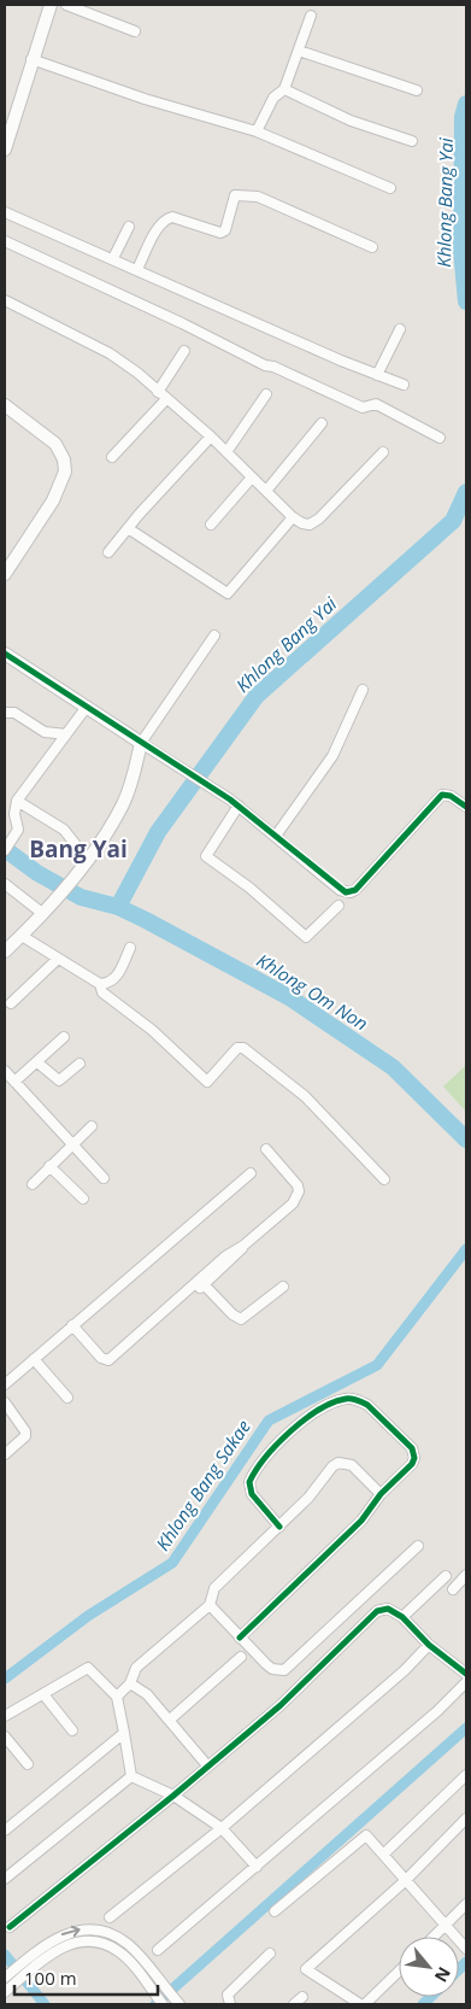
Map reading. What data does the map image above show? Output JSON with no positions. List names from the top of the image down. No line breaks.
{"districts":["Bang Yai"],"water":["Khlong Bang Yai","Khlong Om Non","Khlong Bang Sakae"],"scale_bar":"100 m","north":"bottom right"}
